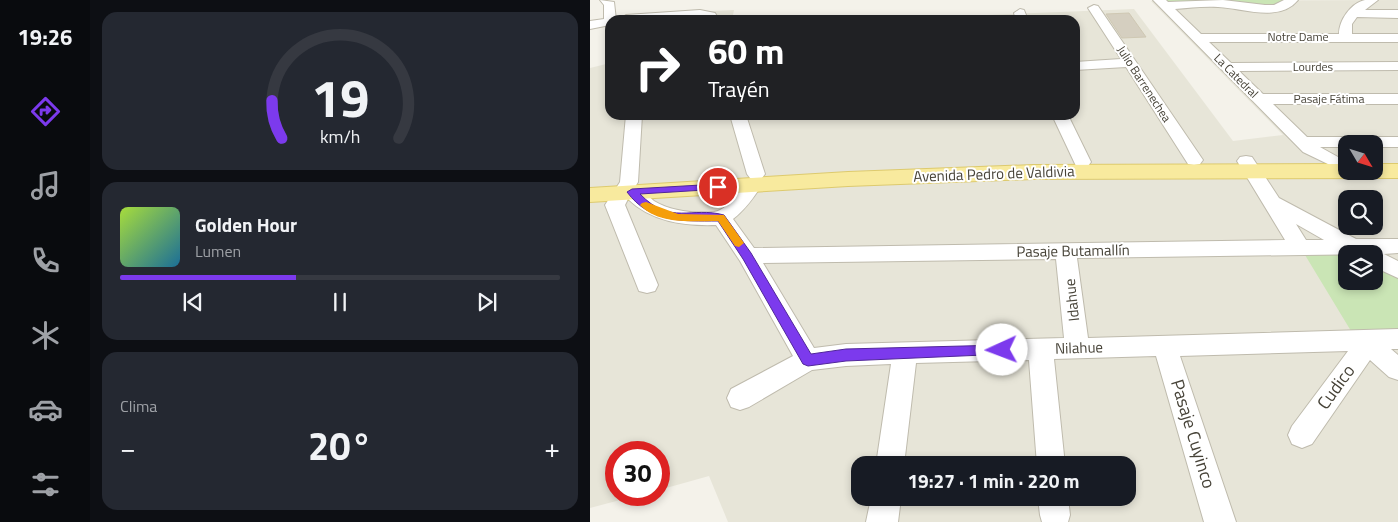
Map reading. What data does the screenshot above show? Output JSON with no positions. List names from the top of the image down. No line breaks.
{"streets":{"main road":["Avenida Pedro de Valdivia"],"street":["Notre Dame","Lourdes","La Catedral","Julio Barrenechea","Pasaje Fátima","Pasaje Butamallín","Idahue","Nilahue","Cudico","Pasaje Cuyinco"]},"crossings":[["Notre Dame","La Catedral"],["Lourdes","La Catedral"],["La Catedral","Pasaje Fátima"],["La Catedral","Avenida Pedro de Valdivia"],["Julio Barrenechea","Avenida Pedro de Valdivia"],["Pasaje Butamallín","Idahue"],["Idahue","Nilahue"],["Nilahue","Cudico"],["Nilahue","Pasaje Cuyinco"]],"north":"bottom right","page":{"tabs":"19:26","turn":["60 m","Trayén"],"song":["Golden Hour","Lumen"],"tile":"Clima","heat":["−","20°","+"],"limit":"30","trip":"19:27 · 1 min · 220 m","gauge":["19","km/h"]}}
